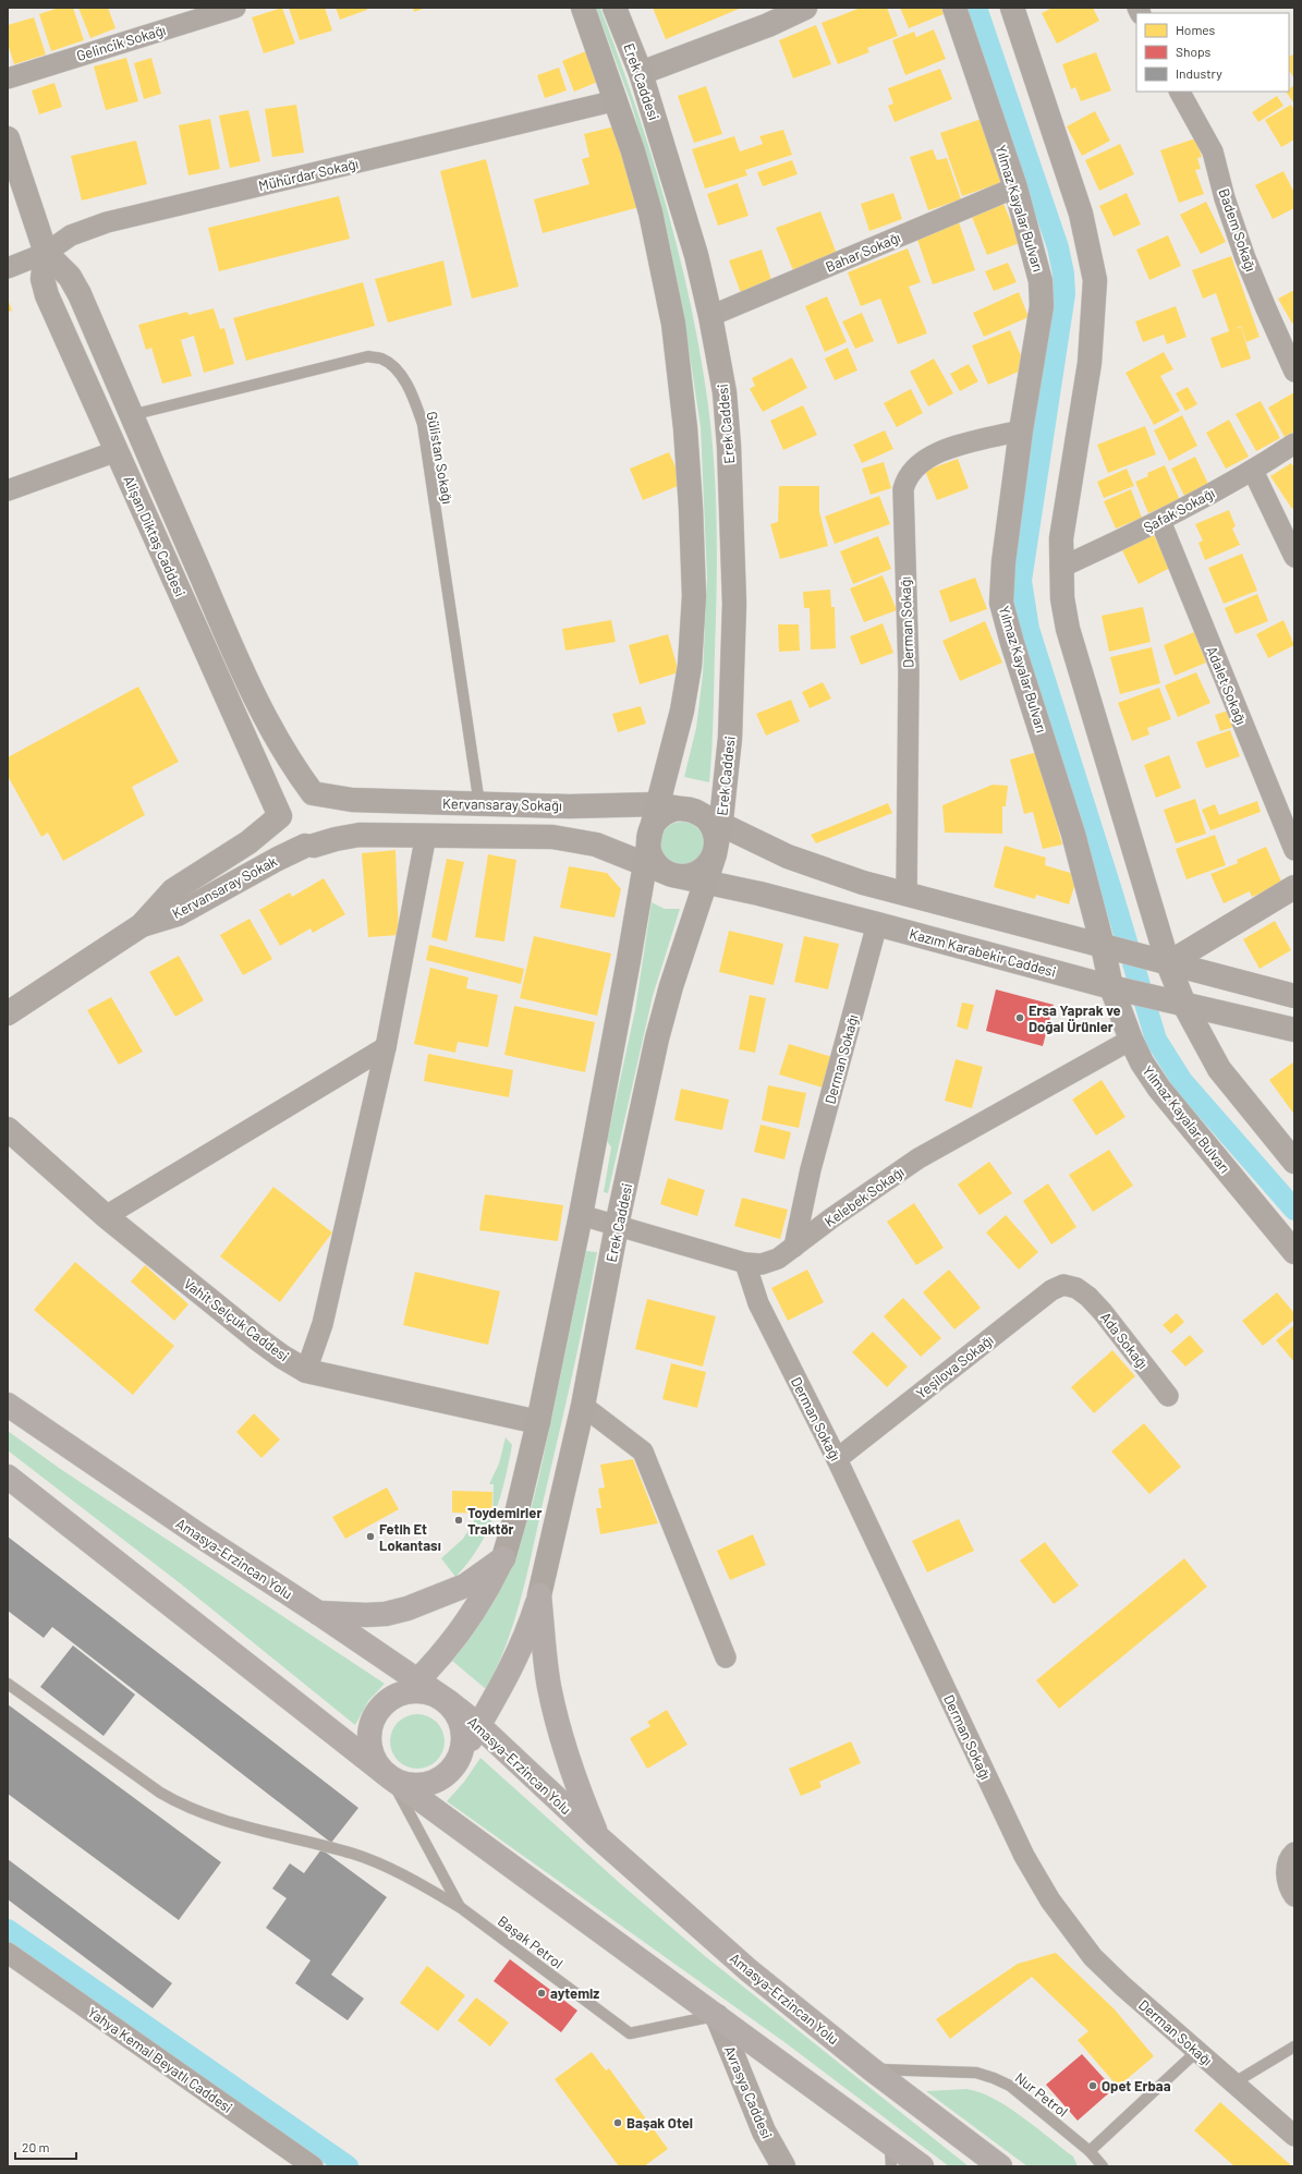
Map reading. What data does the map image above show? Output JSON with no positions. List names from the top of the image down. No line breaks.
{"streets":{"highway":["Amasya-Erzincan Yolu"],"main road":["Erek Caddesi"],"street":["Gelincik Sokağı","Mühürdar Sokağı","Yılmaz Kayalar Bulvarı","Badem Sokağı","Bahar Sokağı","Şafak Sokağı","Alişan Diktaş Caddesi","Derman Sokağı","Adalet Sokağı","Kervansaray Sokağı","Kervansaray Sokak","Kazım Karabekir Caddesi","Kelebek Sokağı","Vahit Selçuk Caddesi","Ada Sokağı","Yeşilova Sokağı","Yahya Kemal Beyatlı Caddesi","Avrasya Caddesi"],"lane":["Gülistan Sokağı","Başak Petrol","Nur Petrol"]},"crossings":[["Erek Caddesi","Mühürdar Sokağı"],["Erek Caddesi","Bahar Sokağı"],["Erek Caddesi","Kervansaray Sokağı"],["Erek Caddesi","Kazım Karabekir Caddesi"],["Erek Caddesi","Kelebek Sokağı"],["Erek Caddesi","Vahit Selçuk Caddesi"],["Mühürdar Sokağı","Alişan Diktaş Caddesi"],["Yılmaz Kayalar Bulvarı","Bahar Sokağı"],["Yılmaz Kayalar Bulvarı","Derman Sokağı"],["Yılmaz Kayalar Bulvarı","Kazım Karabekir Caddesi"],["Yılmaz Kayalar Bulvarı","Kelebek Sokağı"],["Gülistan Sokağı","Alişan Diktaş Caddesi"],["Gülistan Sokağı","Kervansaray Sokağı"],["Şafak Sokağı","Adalet Sokağı"],["Alişan Diktaş Caddesi","Kervansaray Sokağı"],["Alişan Diktaş Caddesi","Kervansaray Sokak"],["Derman Sokağı","Kazım Karabekir Caddesi"],["Derman Sokağı","Kelebek Sokağı"],["Derman Sokağı","Yeşilova Sokağı"],["Kervansaray Sokağı","Kervansaray Sokak"],["Ada Sokağı","Yeşilova Sokağı"],["Amasya-Erzincan Yolu","Başak Petrol"],["Amasya-Erzincan Yolu","Nur Petrol"],["Başak Petrol","Avrasya Caddesi"]],"places":["Ersa Yaprak ve Doğal Ürünler","Toydemirler Traktör","Fetih Et Lokantası","aytemiz","Opet Erbaa","Başak Otel"],"legend":["Homes","Shops","Industry"],"scale_bar":"20 m"}
